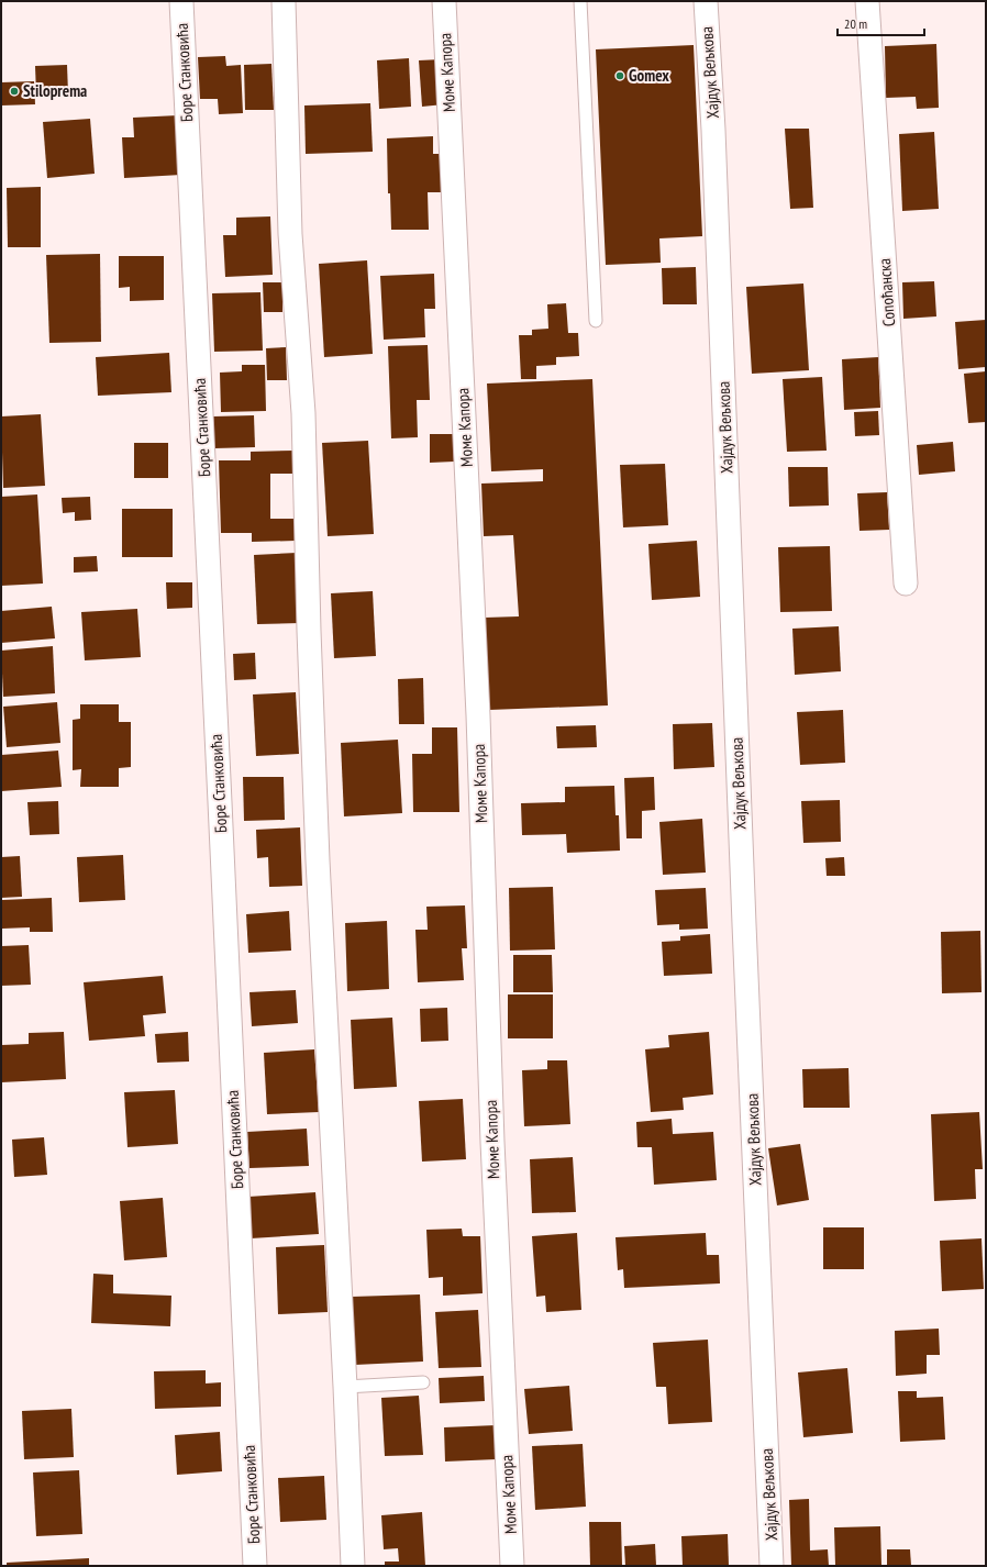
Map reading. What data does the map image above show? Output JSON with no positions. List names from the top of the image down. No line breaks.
{"streets":{"street":["Боре Станковића","Моме Капора","Хајдук Вељкова","Сопоћанска"]},"places":["Gomex","Stiloprema"],"scale_bar":"20 m"}
